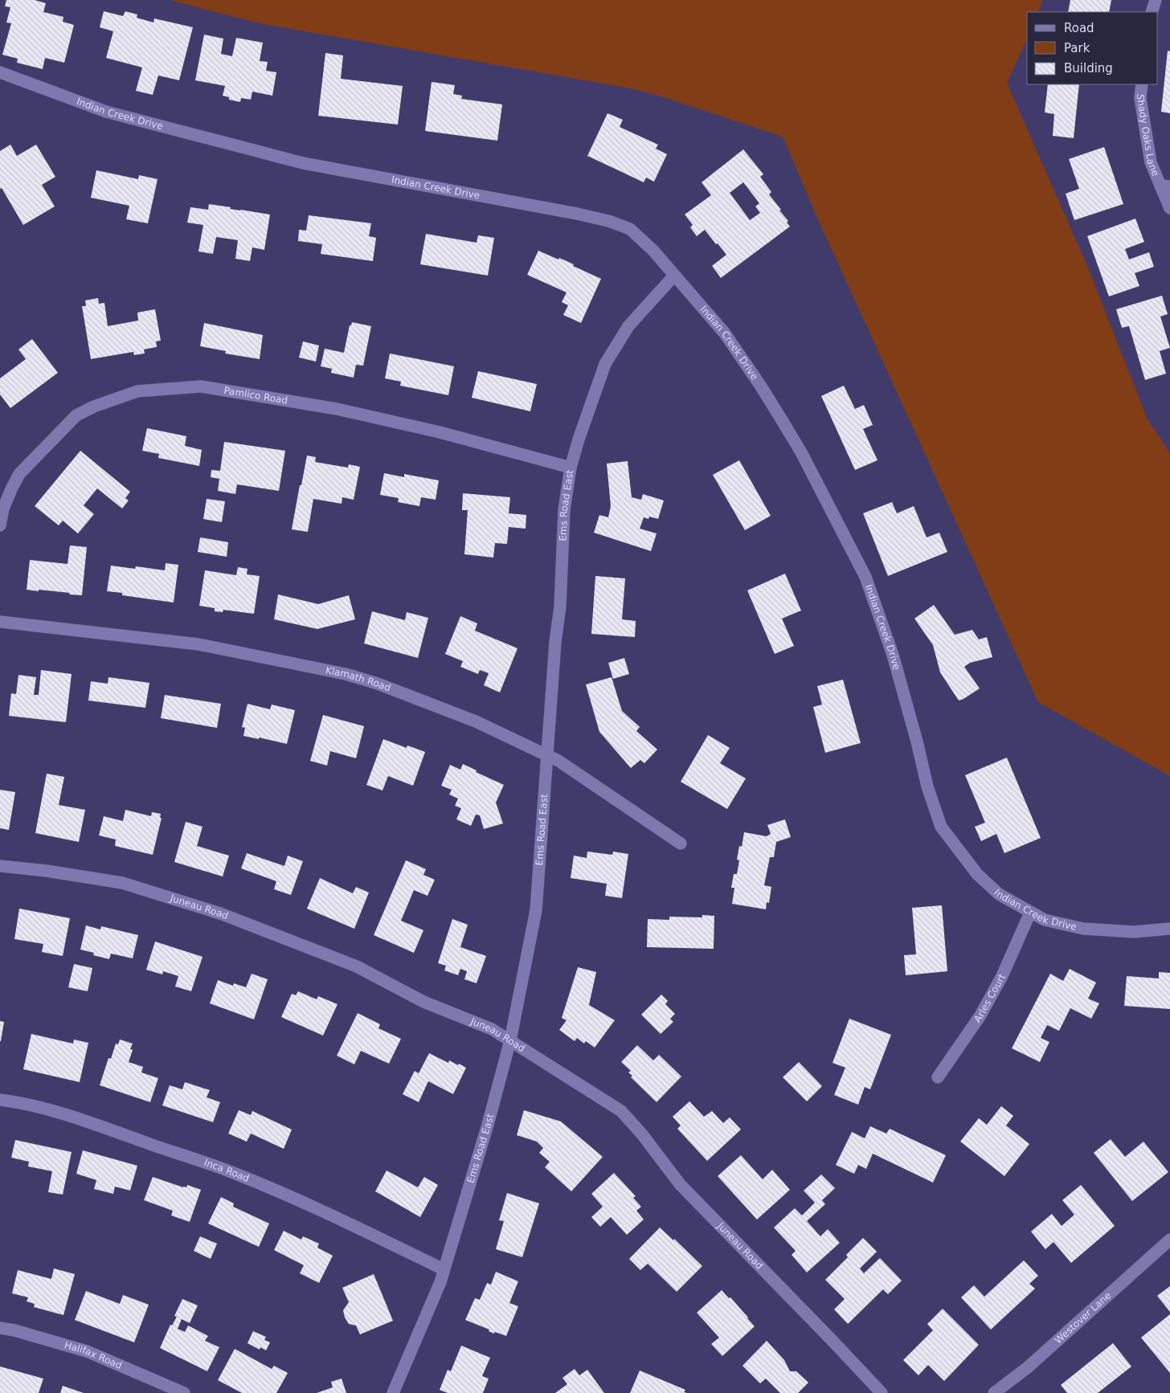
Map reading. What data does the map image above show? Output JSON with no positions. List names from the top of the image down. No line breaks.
{"streets":{"street":["Indian Creek Drive","Shady Oaks Lane","Pamlico Road","Ems Road East","Klamath Road","Juneau Road","Arles Court","Inca Road","Westover Lane","Halifax Road"]},"crossings":[["Indian Creek Drive","Ems Road East"],["Indian Creek Drive","Arles Court"],["Pamlico Road","Ems Road East"],["Ems Road East","Klamath Road"],["Ems Road East","Juneau Road"],["Ems Road East","Inca Road"]],"legend":["Road","Park","Building"]}
